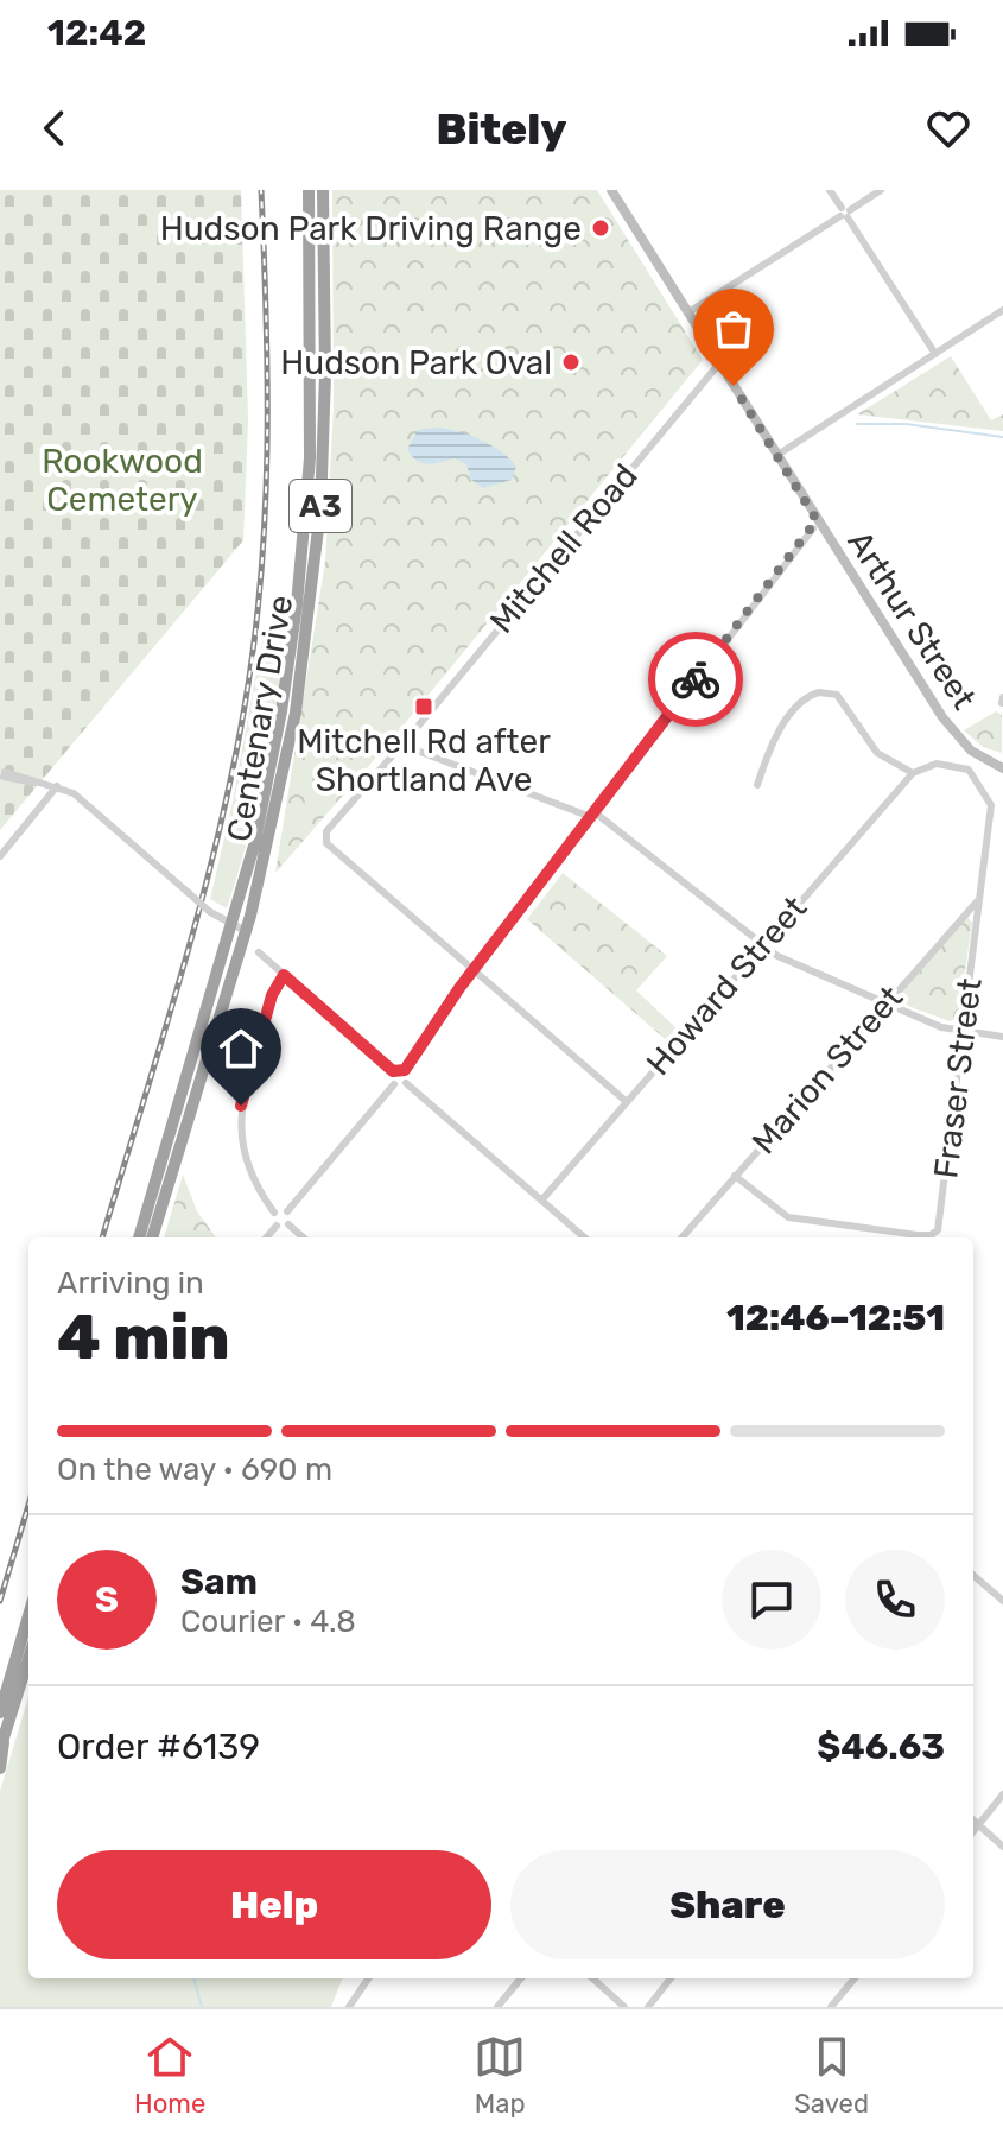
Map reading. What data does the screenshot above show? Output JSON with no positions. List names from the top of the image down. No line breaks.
{"streets":{"highway":["A3","Centenary Drive"],"main road":["Arthur Street"],"street":["Mitchell Road","Howard Street","Marion Street","Fraser Street"]},"crossings":[["Mitchell Road","Arthur Street"],["Howard Street","Fraser Street"],["Marion Street","Fraser Street"]],"parks":["Rookwood Cemetery"],"places":{"other":["Hudson Park Driving Range","Hudson Park Oval"],"transit":["Mitchell Rd after Shortland Ave"]},"page":{"status":"12:42","header":"Bitely","heading":["4 min","Arriving in","12:46–12:51"],"panel":["Sam","Courier · 4.8","Order #6139","$46.63"],"bar":"On the way · 690 m","round":"S","buttons":["Help","Share"],"tabs":["Home","Map","Saved"]}}
